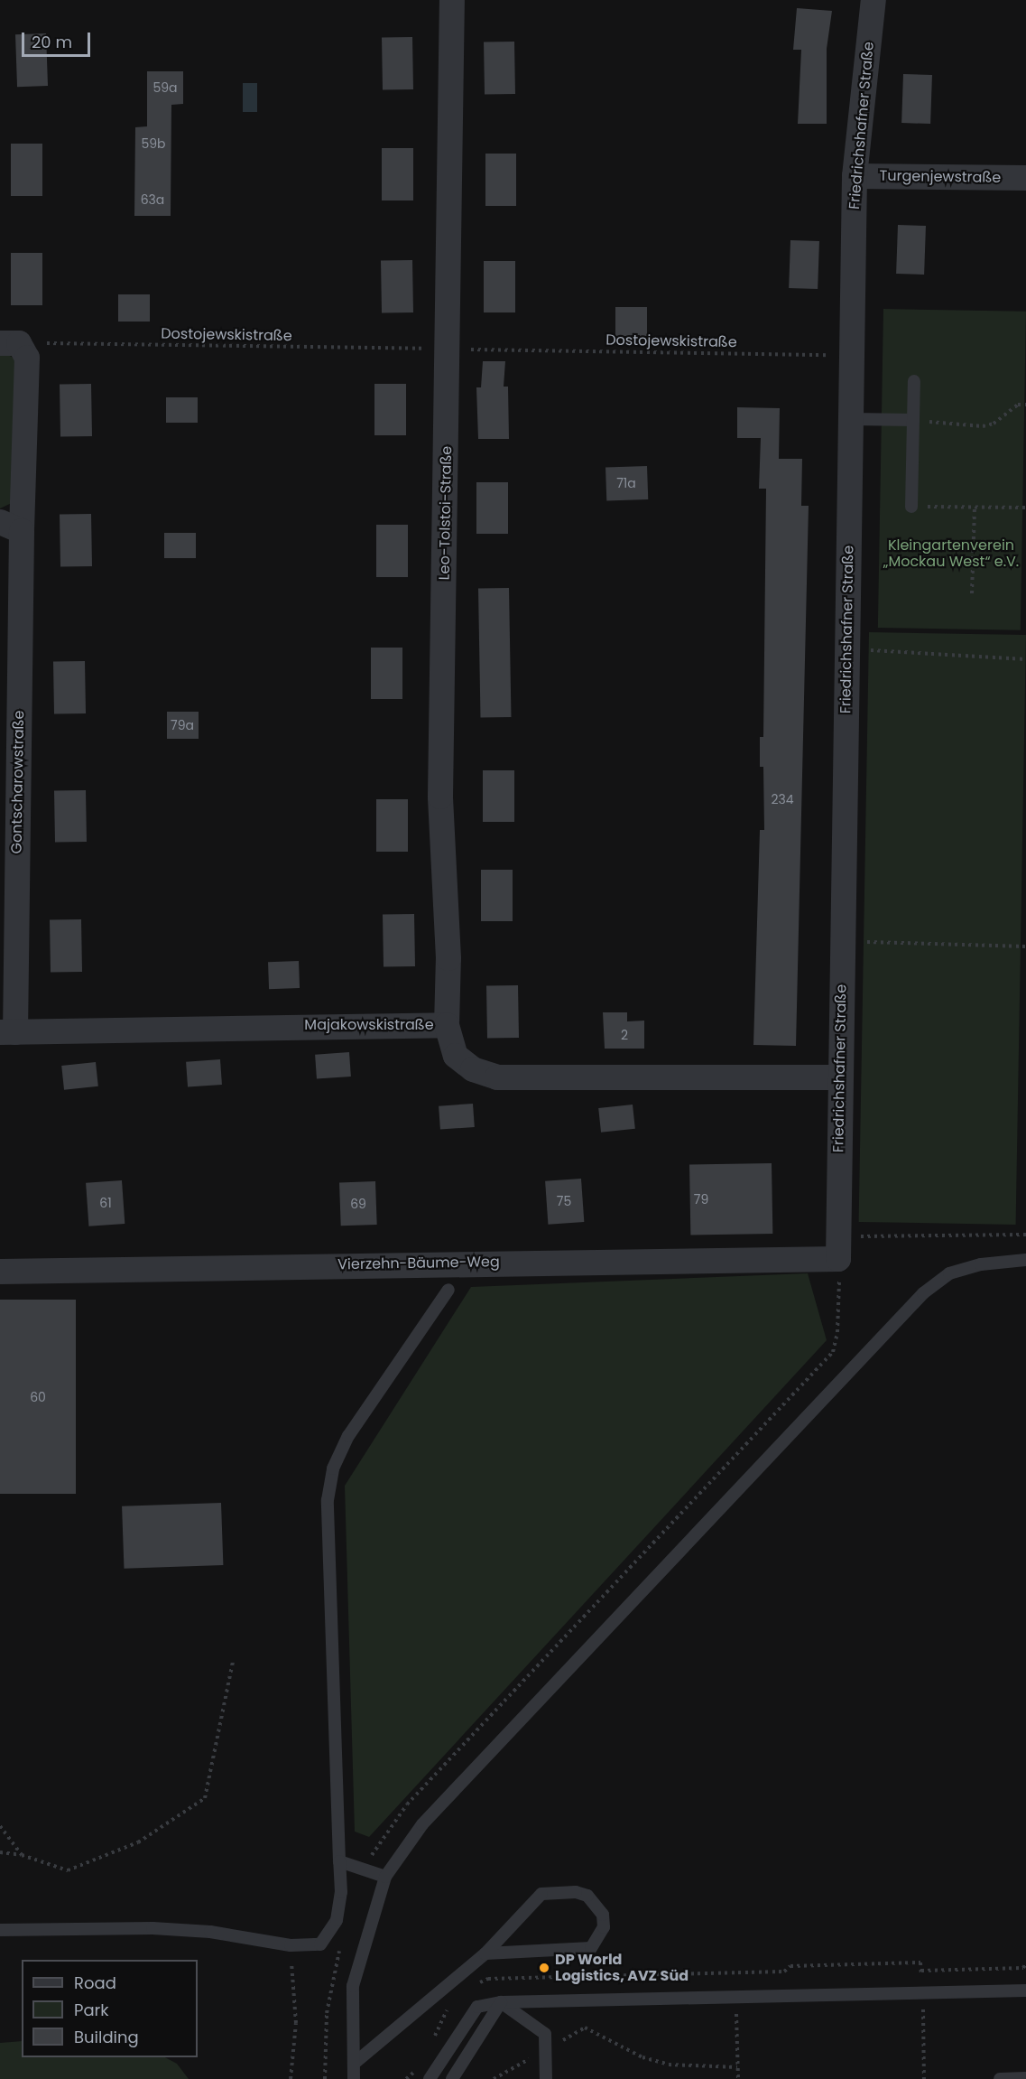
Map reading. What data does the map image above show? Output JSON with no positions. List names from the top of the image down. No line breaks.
{"streets":{"street":["Friedrichshafner Straße","Turgenjewstraße","Leo-Tolstoi-Straße","Gontscharowstraße","Majakowskistraße","Vierzehn-Bäume-Weg"],"path":["Dostojewskistraße"]},"crossings":[["Friedrichshafner Straße","Turgenjewstraße"],["Friedrichshafner Straße","Dostojewskistraße"],["Friedrichshafner Straße","Majakowskistraße"],["Friedrichshafner Straße","Vierzehn-Bäume-Weg"],["Dostojewskistraße","Gontscharowstraße"],["Leo-Tolstoi-Straße","Majakowskistraße"],["Gontscharowstraße","Majakowskistraße"]],"parks":["Kleingartenverein „Mockau West“ e.V."],"places":["DP World Logistics, AVZ Süd"],"house_numbers":["59a","59b","63a","71a","79a","234","2","79","75","61","69","60"],"legend":["Road","Park","Building"],"scale_bar":"20 m"}
